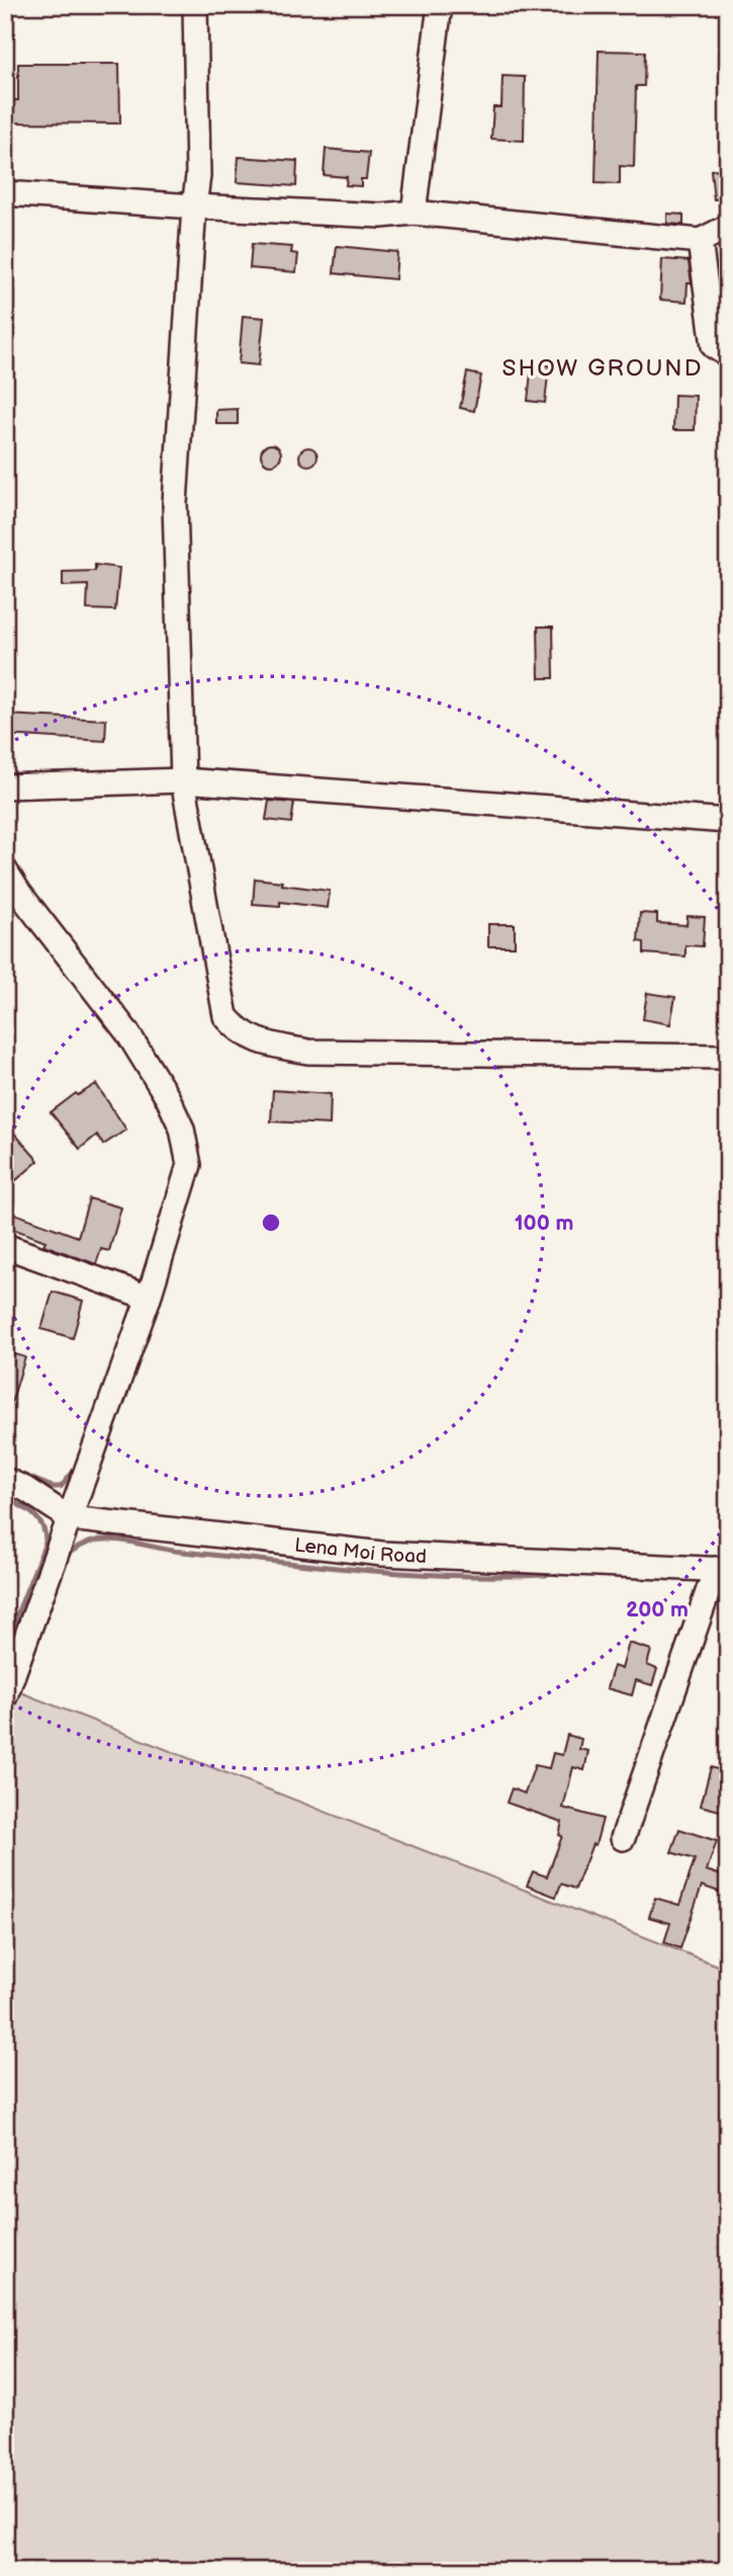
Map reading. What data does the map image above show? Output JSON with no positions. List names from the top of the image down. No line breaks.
{"streets":{"street":["Lena Moi Road"]},"districts":["SHOW GROUND"],"rings":["100 m","200 m"]}
